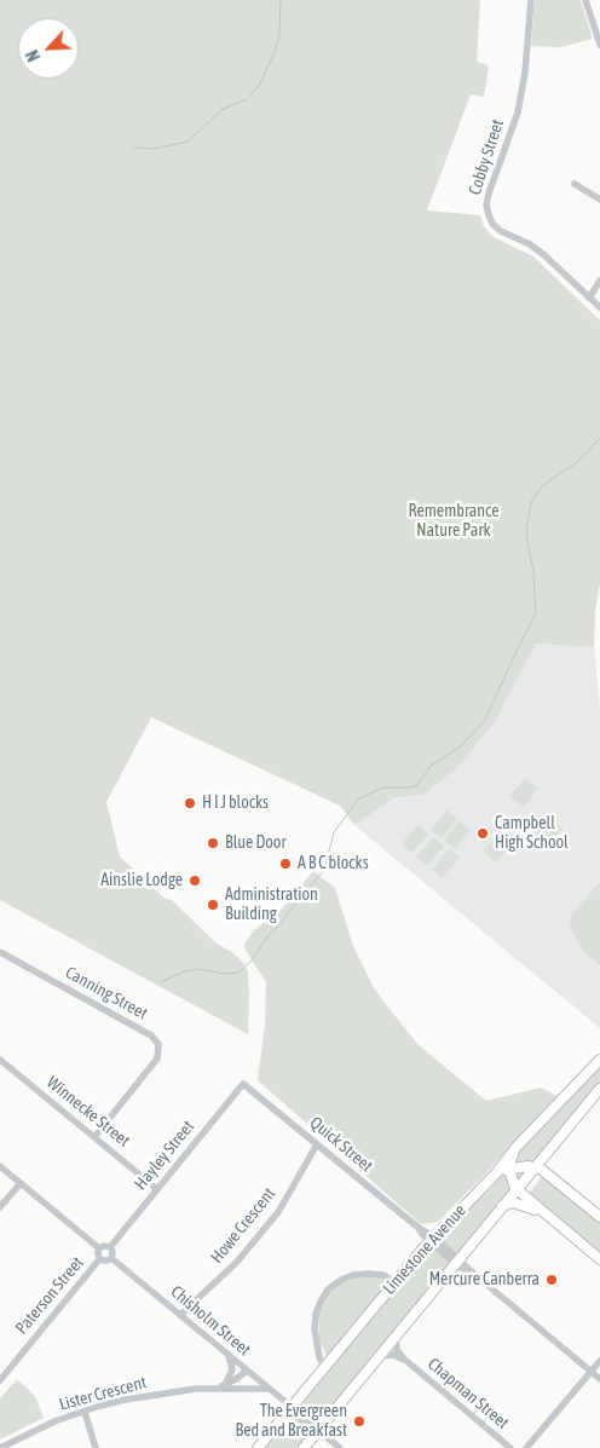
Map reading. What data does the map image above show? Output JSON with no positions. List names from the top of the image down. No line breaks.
{"streets":{"main road":["Limestone Avenue"],"street":["Cobby Street","Canning Street","Winnecke Street","Quick Street","Hayley Street","Howe Crescent","Paterson Street","Chisholm Street","Lister Crescent","Chapman Street"]},"crossings":[["Canning Street","Winnecke Street"],["Winnecke Street","Hayley Street"],["Quick Street","Hayley Street"],["Quick Street","Howe Crescent"],["Quick Street","Limestone Avenue"],["Hayley Street","Paterson Street"],["Hayley Street","Chisholm Street"],["Howe Crescent","Chisholm Street"],["Limestone Avenue","Chisholm Street"],["Limestone Avenue","Chapman Street"],["Paterson Street","Chisholm Street"],["Chisholm Street","Lister Crescent"]],"parks":["Remembrance Nature Park"],"places":["H I J blocks","Campbell High School","Blue Door","A B C blocks","Ainslie Lodge","Administration Building","Mercure Canberra","The Evergreen Bed and Breakfast"],"north":"bottom left"}
